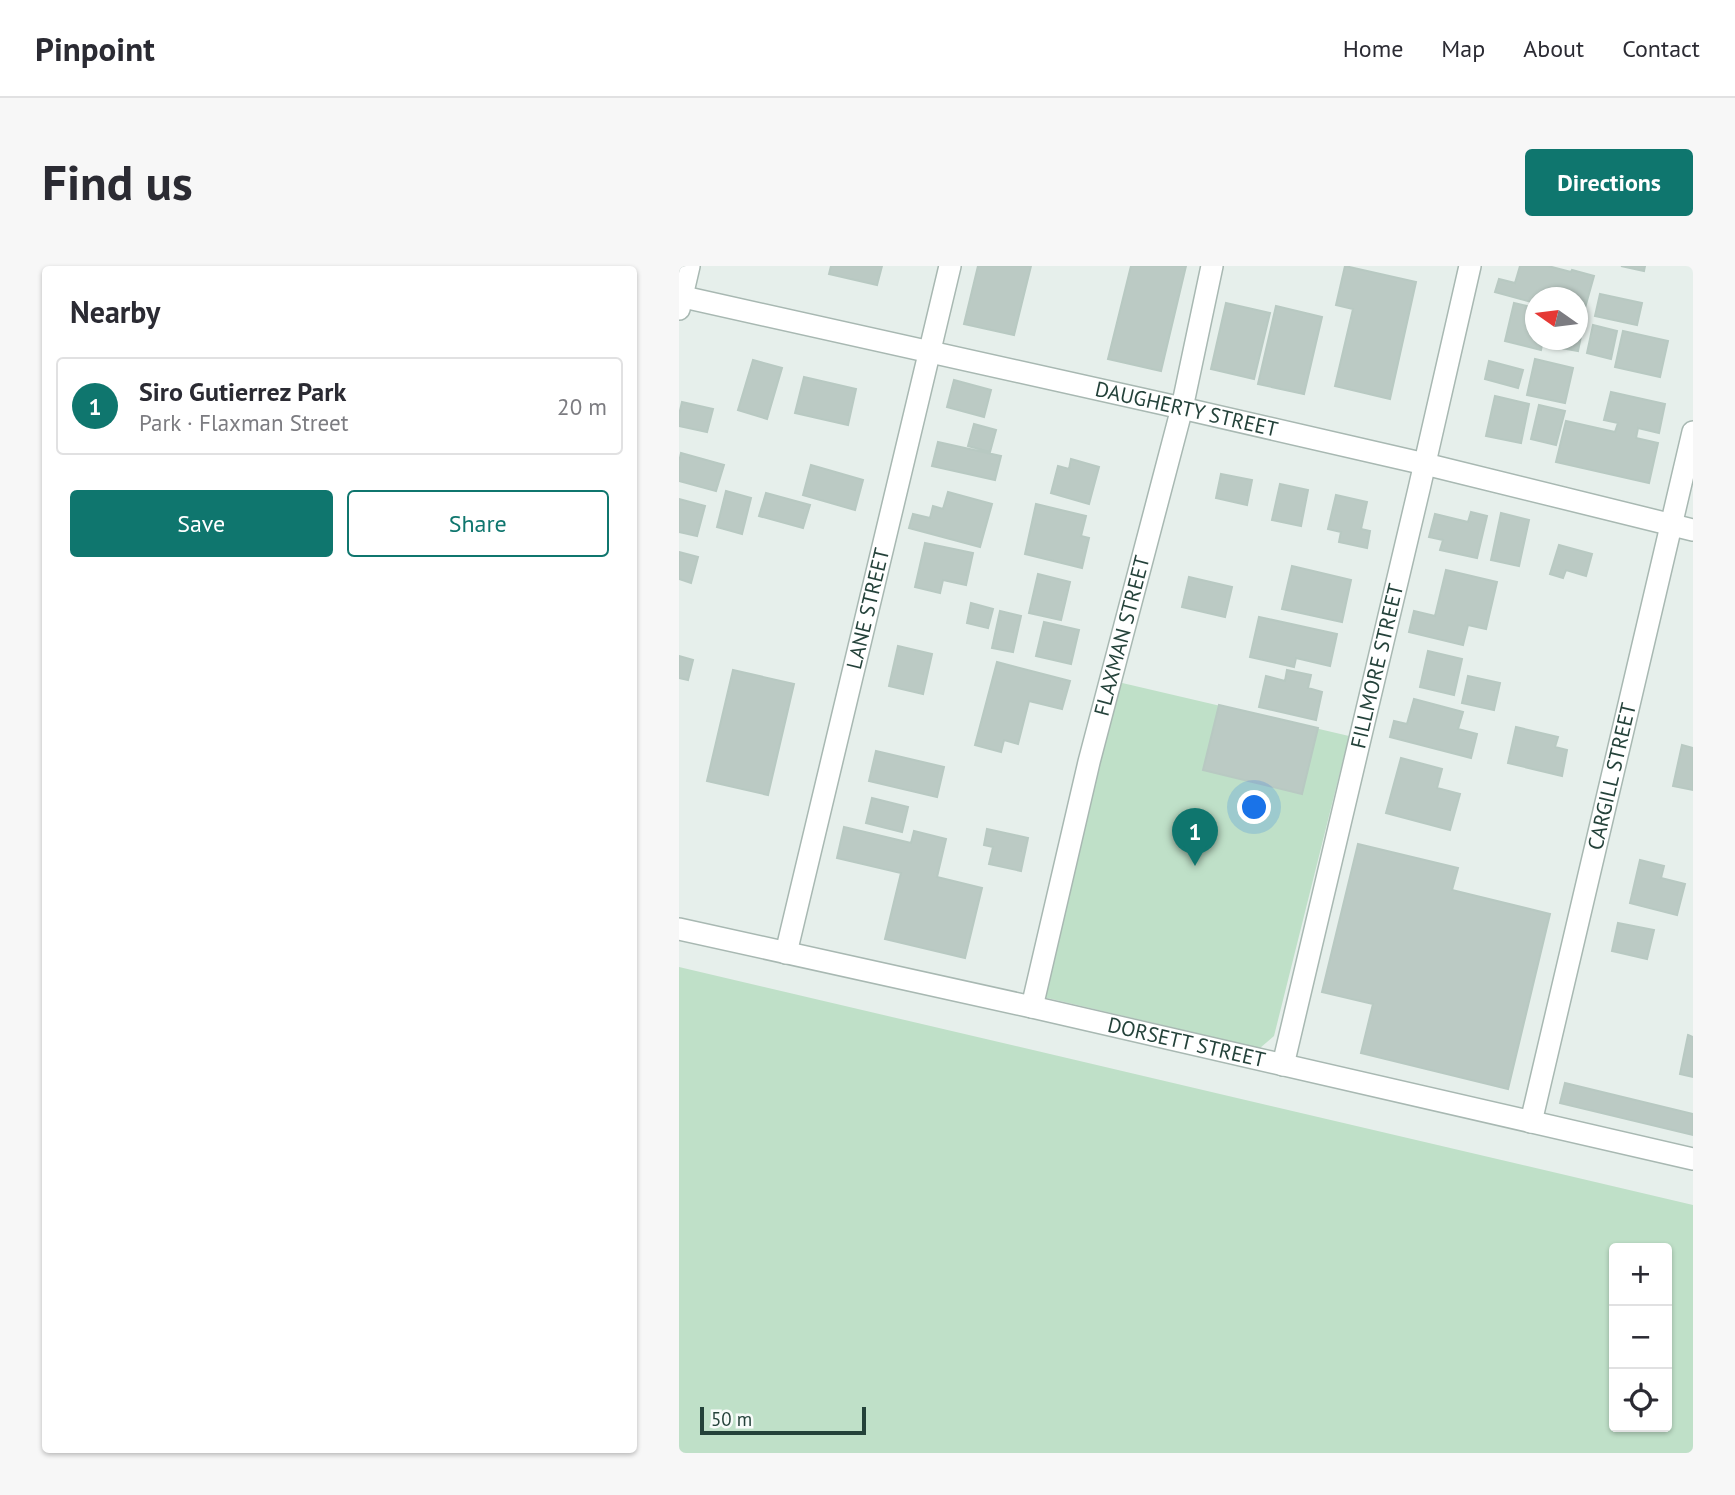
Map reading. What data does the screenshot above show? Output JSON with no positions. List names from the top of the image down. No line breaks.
{"streets":{"street":["DAUGHERTY STREET","LANE STREET","FLAXMAN STREET","FILLMORE STREET","CARGILL STREET","DORSETT STREET"]},"crossings":[["DAUGHERTY STREET","LANE STREET"],["DAUGHERTY STREET","FLAXMAN STREET"],["DAUGHERTY STREET","FILLMORE STREET"],["DAUGHERTY STREET","CARGILL STREET"],["LANE STREET","DORSETT STREET"],["FLAXMAN STREET","DORSETT STREET"],["FILLMORE STREET","DORSETT STREET"],["CARGILL STREET","DORSETT STREET"]],"scale_bar":"50 m","north":"left","page":{"header":"Pinpoint","nav":["Home","Map","About","Contact"],"buttons":["Directions",["Save","Share"]],"title":"Find us","heading":"Nearby","list":[{"mark":"1","name":"Siro Gutierrez Park","note":"Park · Flaxman Street","value":"20 m"}],"pins":"1","map_buttons":["+","−"],"scale":"50 m"}}
